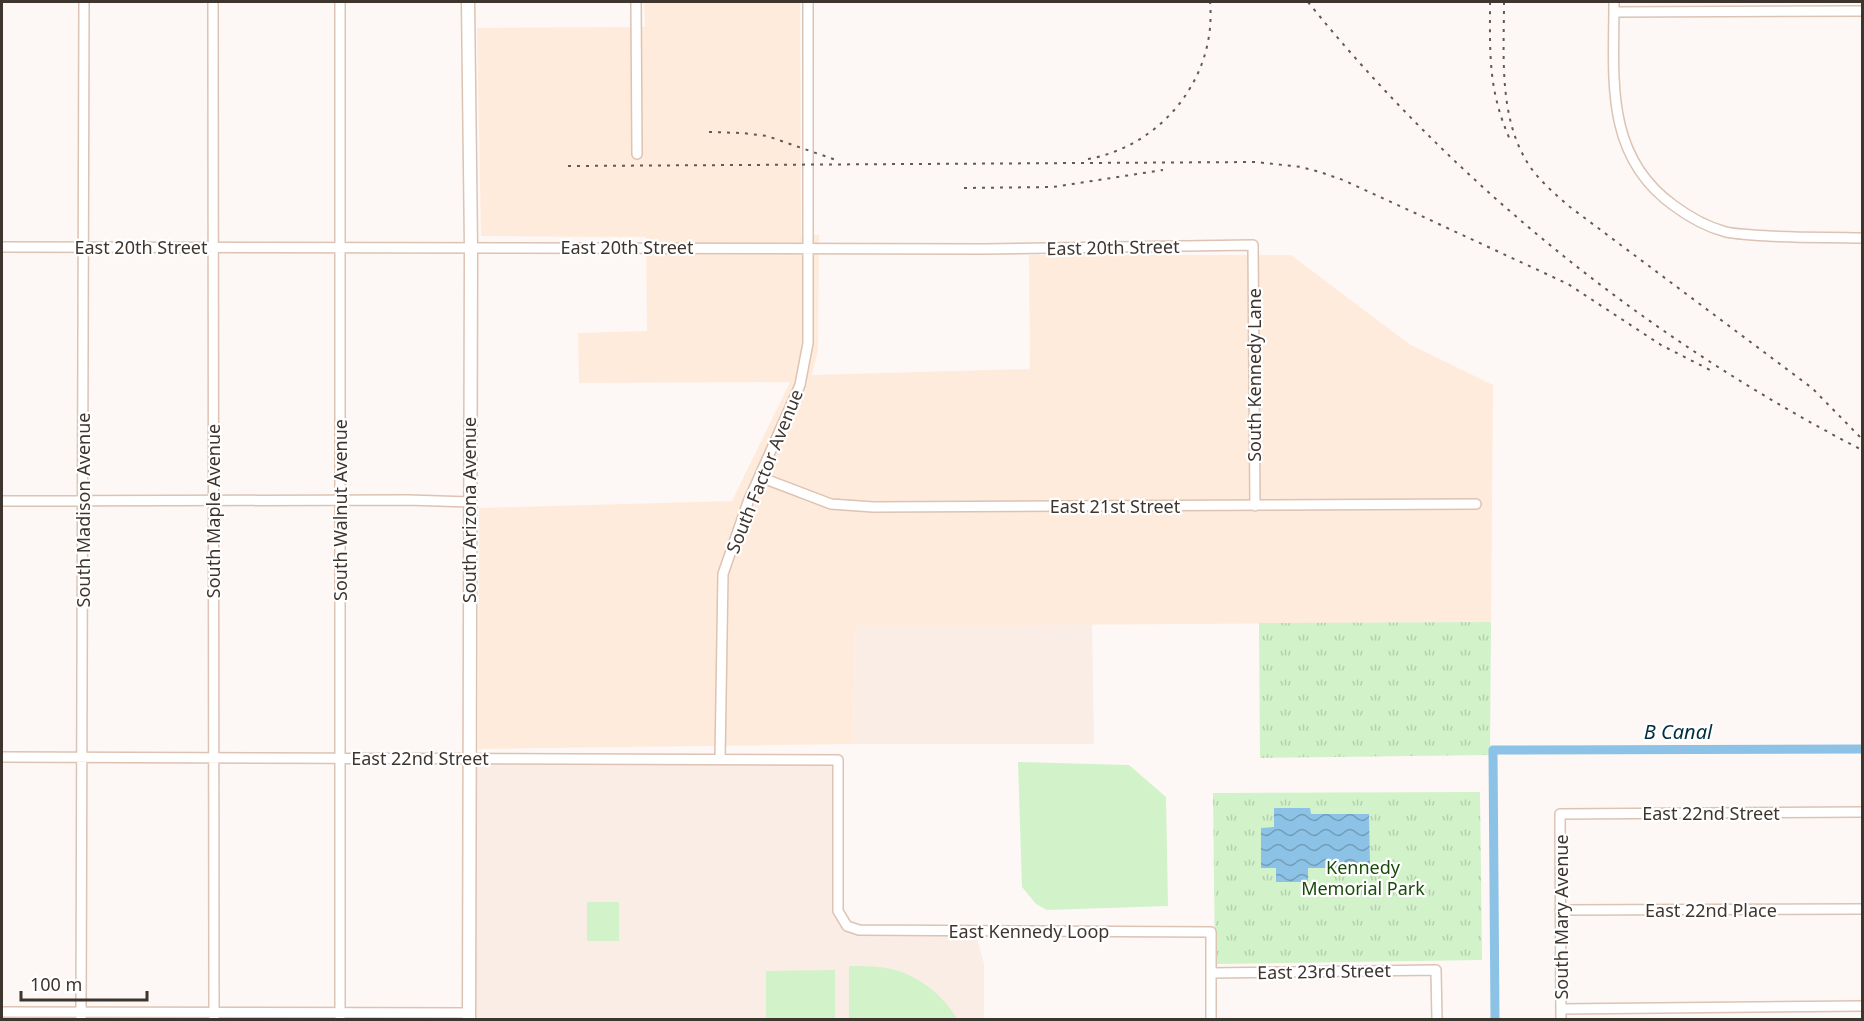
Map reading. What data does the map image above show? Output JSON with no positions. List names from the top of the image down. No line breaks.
{"streets":{"street":["East 20th Street","South Kennedy Lane","South Factor Avenue","East 21st Street","South Madison Avenue","South Walnut Avenue","South Arizona Avenue","South Maple Avenue","East 22nd Street","East 22nd Place","South Mary Avenue","East Kennedy Loop","East 23rd Street"]},"crossings":[["East 20th Street","South Kennedy Lane"],["East 20th Street","South Factor Avenue"],["East 20th Street","South Madison Avenue"],["East 20th Street","South Walnut Avenue"],["East 20th Street","South Arizona Avenue"],["East 20th Street","South Maple Avenue"],["South Kennedy Lane","East 21st Street"],["South Factor Avenue","East 21st Street"],["South Factor Avenue","East 22nd Street"],["South Madison Avenue","East 22nd Street"],["South Walnut Avenue","East 22nd Street"],["South Arizona Avenue","East 22nd Street"],["South Maple Avenue","East 22nd Street"],["East 22nd Street","South Mary Avenue"],["East 22nd Street","East Kennedy Loop"],["East 22nd Place","South Mary Avenue"],["East Kennedy Loop","East 23rd Street"]],"water":["B Canal"],"parks":["Kennedy Memorial Park"],"scale_bar":"100 m"}
